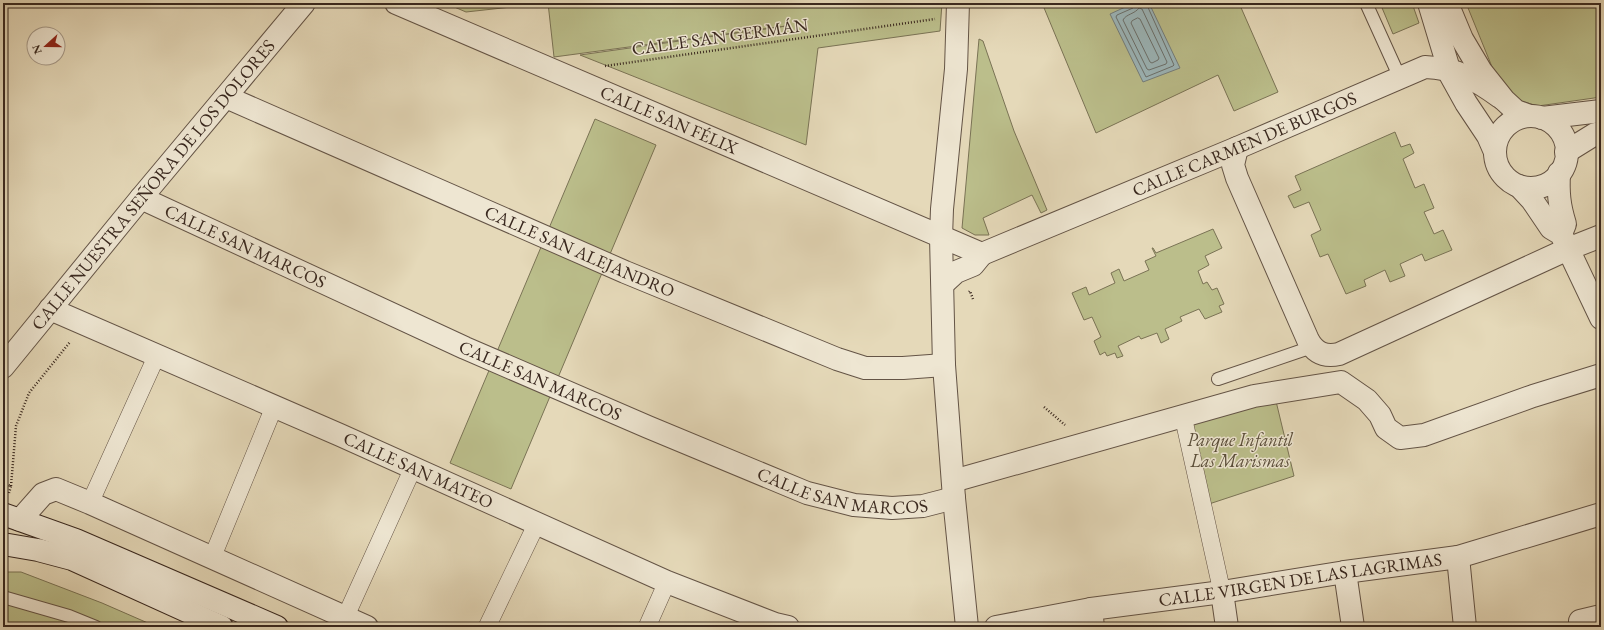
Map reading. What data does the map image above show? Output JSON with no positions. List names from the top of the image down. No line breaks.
{"streets":{"street":["CALLE SAN FÉLIX","CALLE CARMEN DE BURGOS","CALLE NUESTRA SEÑORA DE LOS DOLORES","CALLE SAN MARCOS","CALLE SAN ALEJANDRO","CALLE SAN MATEO","CALLE VIRGEN DE LAS LAGRIMAS"],"path":["CALLE SAN GERMÁN"]},"crossings":[["CALLE NUESTRA SEÑORA DE LOS DOLORES","CALLE SAN MARCOS"],["CALLE NUESTRA SEÑORA DE LOS DOLORES","CALLE SAN ALEJANDRO"],["CALLE NUESTRA SEÑORA DE LOS DOLORES","CALLE SAN MATEO"]],"parks":["Parque Infantil Las Marismas"],"north":"left"}
